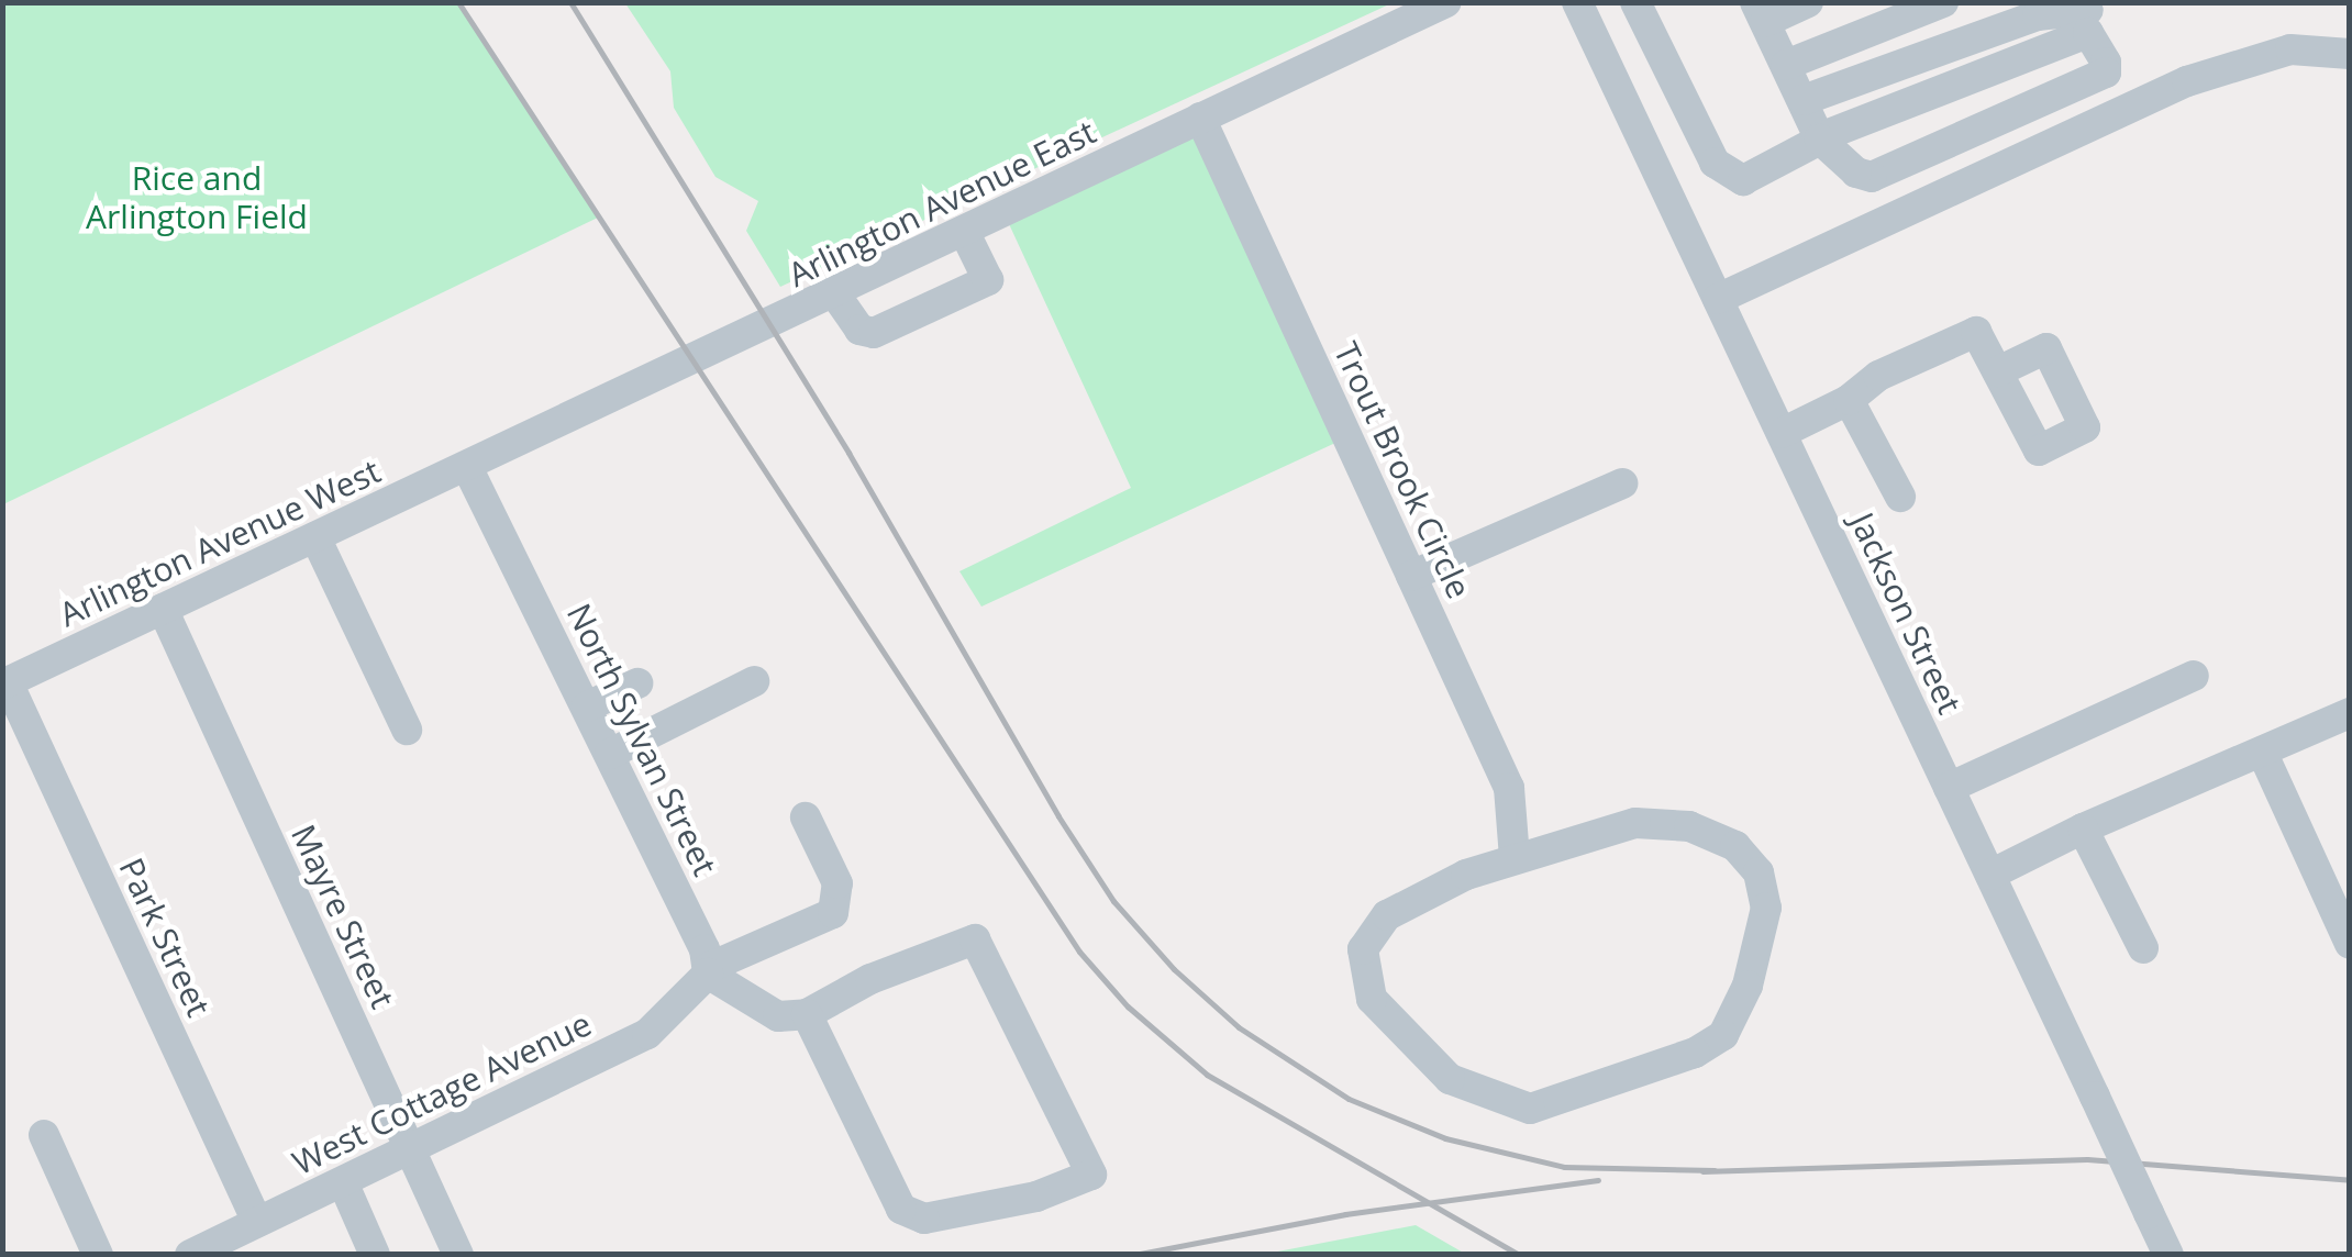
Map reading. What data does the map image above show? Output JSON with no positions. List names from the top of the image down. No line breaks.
{"streets":{"street":["Arlington Avenue East","Trout Brook Circle","Arlington Avenue West","Jackson Street","North Sylvan Street","Mayre Street","Park Street","West Cottage Avenue"]},"crossings":[["Arlington Avenue East","Trout Brook Circle"],["Arlington Avenue East","Arlington Avenue West"],["Arlington Avenue East","North Sylvan Street"],["Arlington Avenue West","North Sylvan Street"],["Arlington Avenue West","Mayre Street"],["Arlington Avenue West","Park Street"],["North Sylvan Street","West Cottage Avenue"],["Mayre Street","West Cottage Avenue"],["Park Street","West Cottage Avenue"]],"parks":["Rice and Arlington Field"]}
